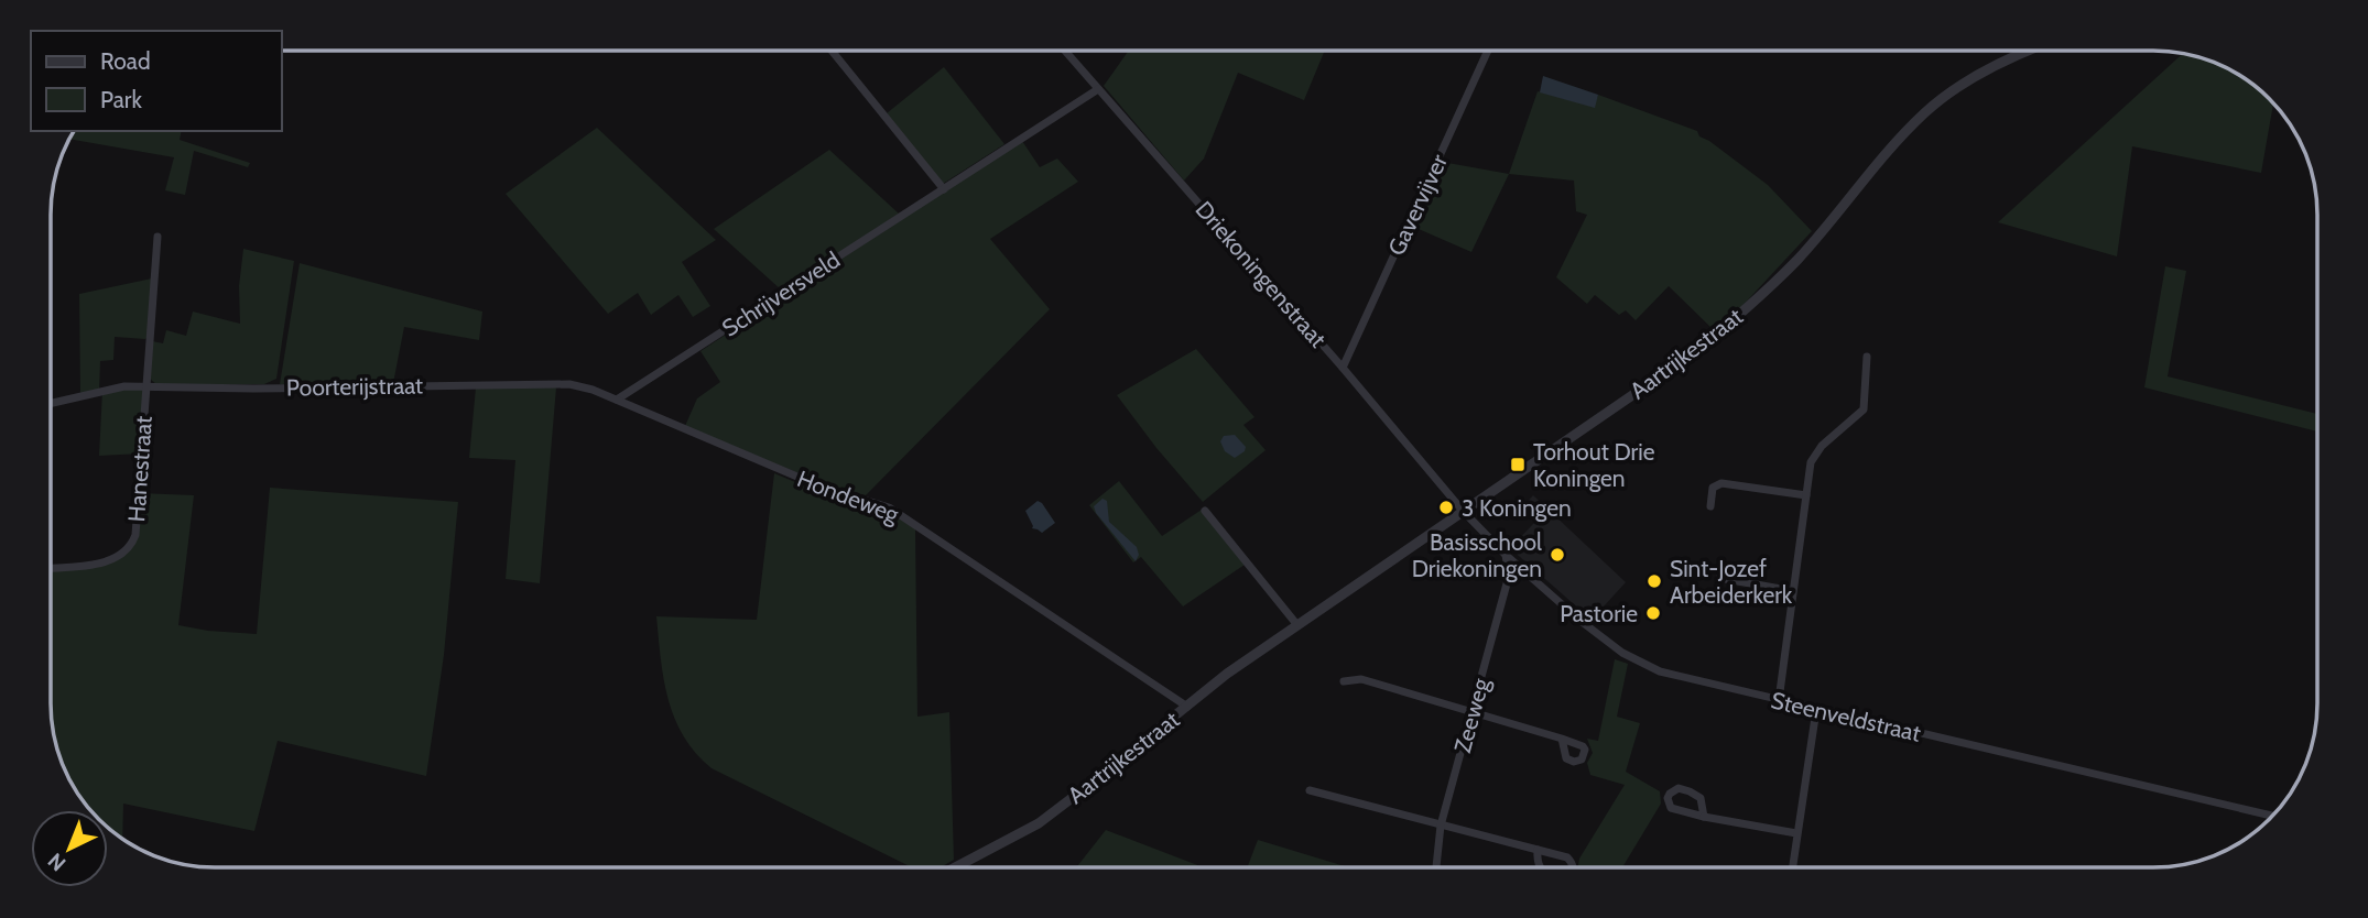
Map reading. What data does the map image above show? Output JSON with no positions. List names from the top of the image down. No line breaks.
{"streets":{"street":["Gavervijver","Driekoningenstraat","Schrijversveld","Aartrijkestraat","Poorterijstraat","Hanestraat","Hondeweg","Zeeweg","Steenveldstraat"]},"crossings":[["Gavervijver","Driekoningenstraat"],["Driekoningenstraat","Schrijversveld"],["Driekoningenstraat","Aartrijkestraat"],["Driekoningenstraat","Steenveldstraat"],["Schrijversveld","Hondeweg"],["Aartrijkestraat","Hondeweg"],["Aartrijkestraat","Steenveldstraat"],["Poorterijstraat","Hanestraat"],["Poorterijstraat","Hondeweg"],["Zeeweg","Steenveldstraat"]],"places":{"transit":["Torhout Drie Koningen"],"other":["3 Koningen","Basisschool Driekoningen","Sint-Jozef Arbeiderkerk","Pastorie"]},"legend":["Road","Park"],"north":"bottom left"}
